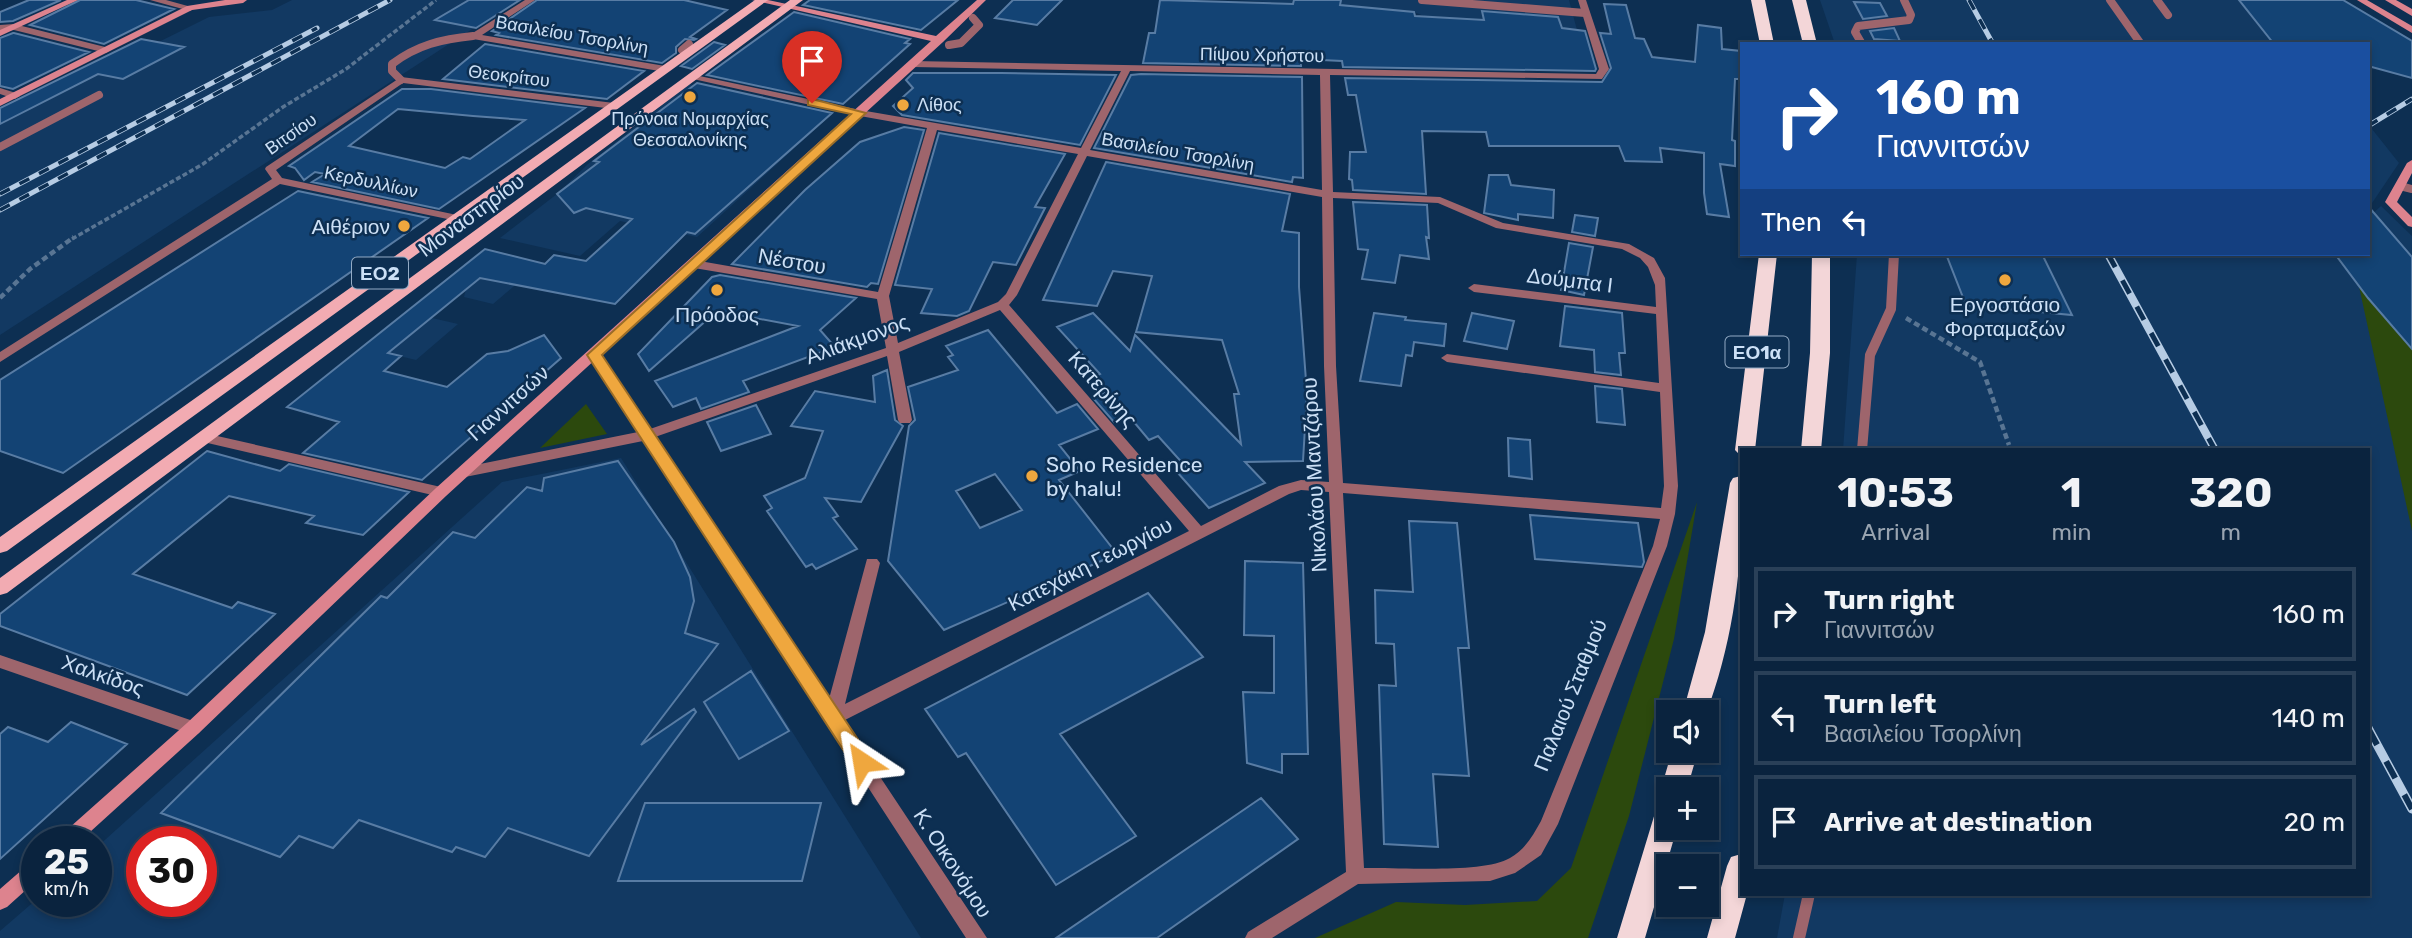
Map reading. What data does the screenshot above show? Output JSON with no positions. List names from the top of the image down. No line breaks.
{"streets":{"highway":["ΕΟ1α"],"main road":["Μοναστηρίου","ΕΟ2","Γιαννιτσών"],"street":["Βασιλείου Τσορλίνη","Πίψου Χρήστου","Θεοκρίτου","Βιτσίου","Κερδυλλίων","Νέστου","Δούμπα Ι","Αλιάκμονος","Κατερίνης","Νικολάου Μαντζάρου","Κατεχάκη Γεωργίου","Χαλκίδος","Παλαιού Σταθμού","Κ. Οικονόμου"]},"crossings":[["Βασιλείου Τσορλίνη","Μοναστηρίου"],["Βασιλείου Τσορλίνη","Γιαννιτσών"],["Βασιλείου Τσορλίνη","Νικολάου Μαντζάρου"],["Βασιλείου Τσορλίνη","Παλαιού Σταθμού"],["Πίψου Χρήστου","Γιαννιτσών"],["Πίψου Χρήστου","Νικολάου Μαντζάρου"],["Θεοκρίτου","Βιτσίου"],["Θεοκρίτου","Μοναστηρίου"],["Βιτσίου","Κερδυλλίων"],["Κερδυλλίων","Μοναστηρίου"],["Νέστου","Γιαννιτσών"],["Δούμπα Ι","Παλαιού Σταθμού"],["Αλιάκμονος","Κατερίνης"],["Αλιάκμονος","Γιαννιτσών"],["Αλιάκμονος","Κ. Οικονόμου"],["Κατερίνης","Κατεχάκη Γεωργίου"],["Γιαννιτσών","Χαλκίδος"],["Γιαννιτσών","Κ. Οικονόμου"],["Νικολάου Μαντζάρου","Κατεχάκη Γεωργίου"],["Νικολάου Μαντζάρου","Παλαιού Σταθμού"],["Κατεχάκη Γεωργίου","Παλαιού Σταθμού"],["Κατεχάκη Γεωργίου","Κ. Οικονόμου"]],"places":["Πρόνοια Νομαρχίας Θεσσαλονίκης","Λίθος","Αιθέριον","Εργοστάσιο Φορταμαξών","Πρόοδος","Soho Residence by halu!"],"page":{"turn":["160 m","Γιαννιτσών"],"then":"Then","eta":["10:53","Arrival","1","min","320","m"],"list":[{"name":"Turn right","note":"Γιαννιτσών","value":"160 m"},{"name":"Turn left","note":"Βασιλείου Τσορλίνη","value":"140 m"},{"name":"Arrive at destination","value":"20 m"}],"map_buttons":["+","−"],"speed":"25 km/h","limit":"30"}}
